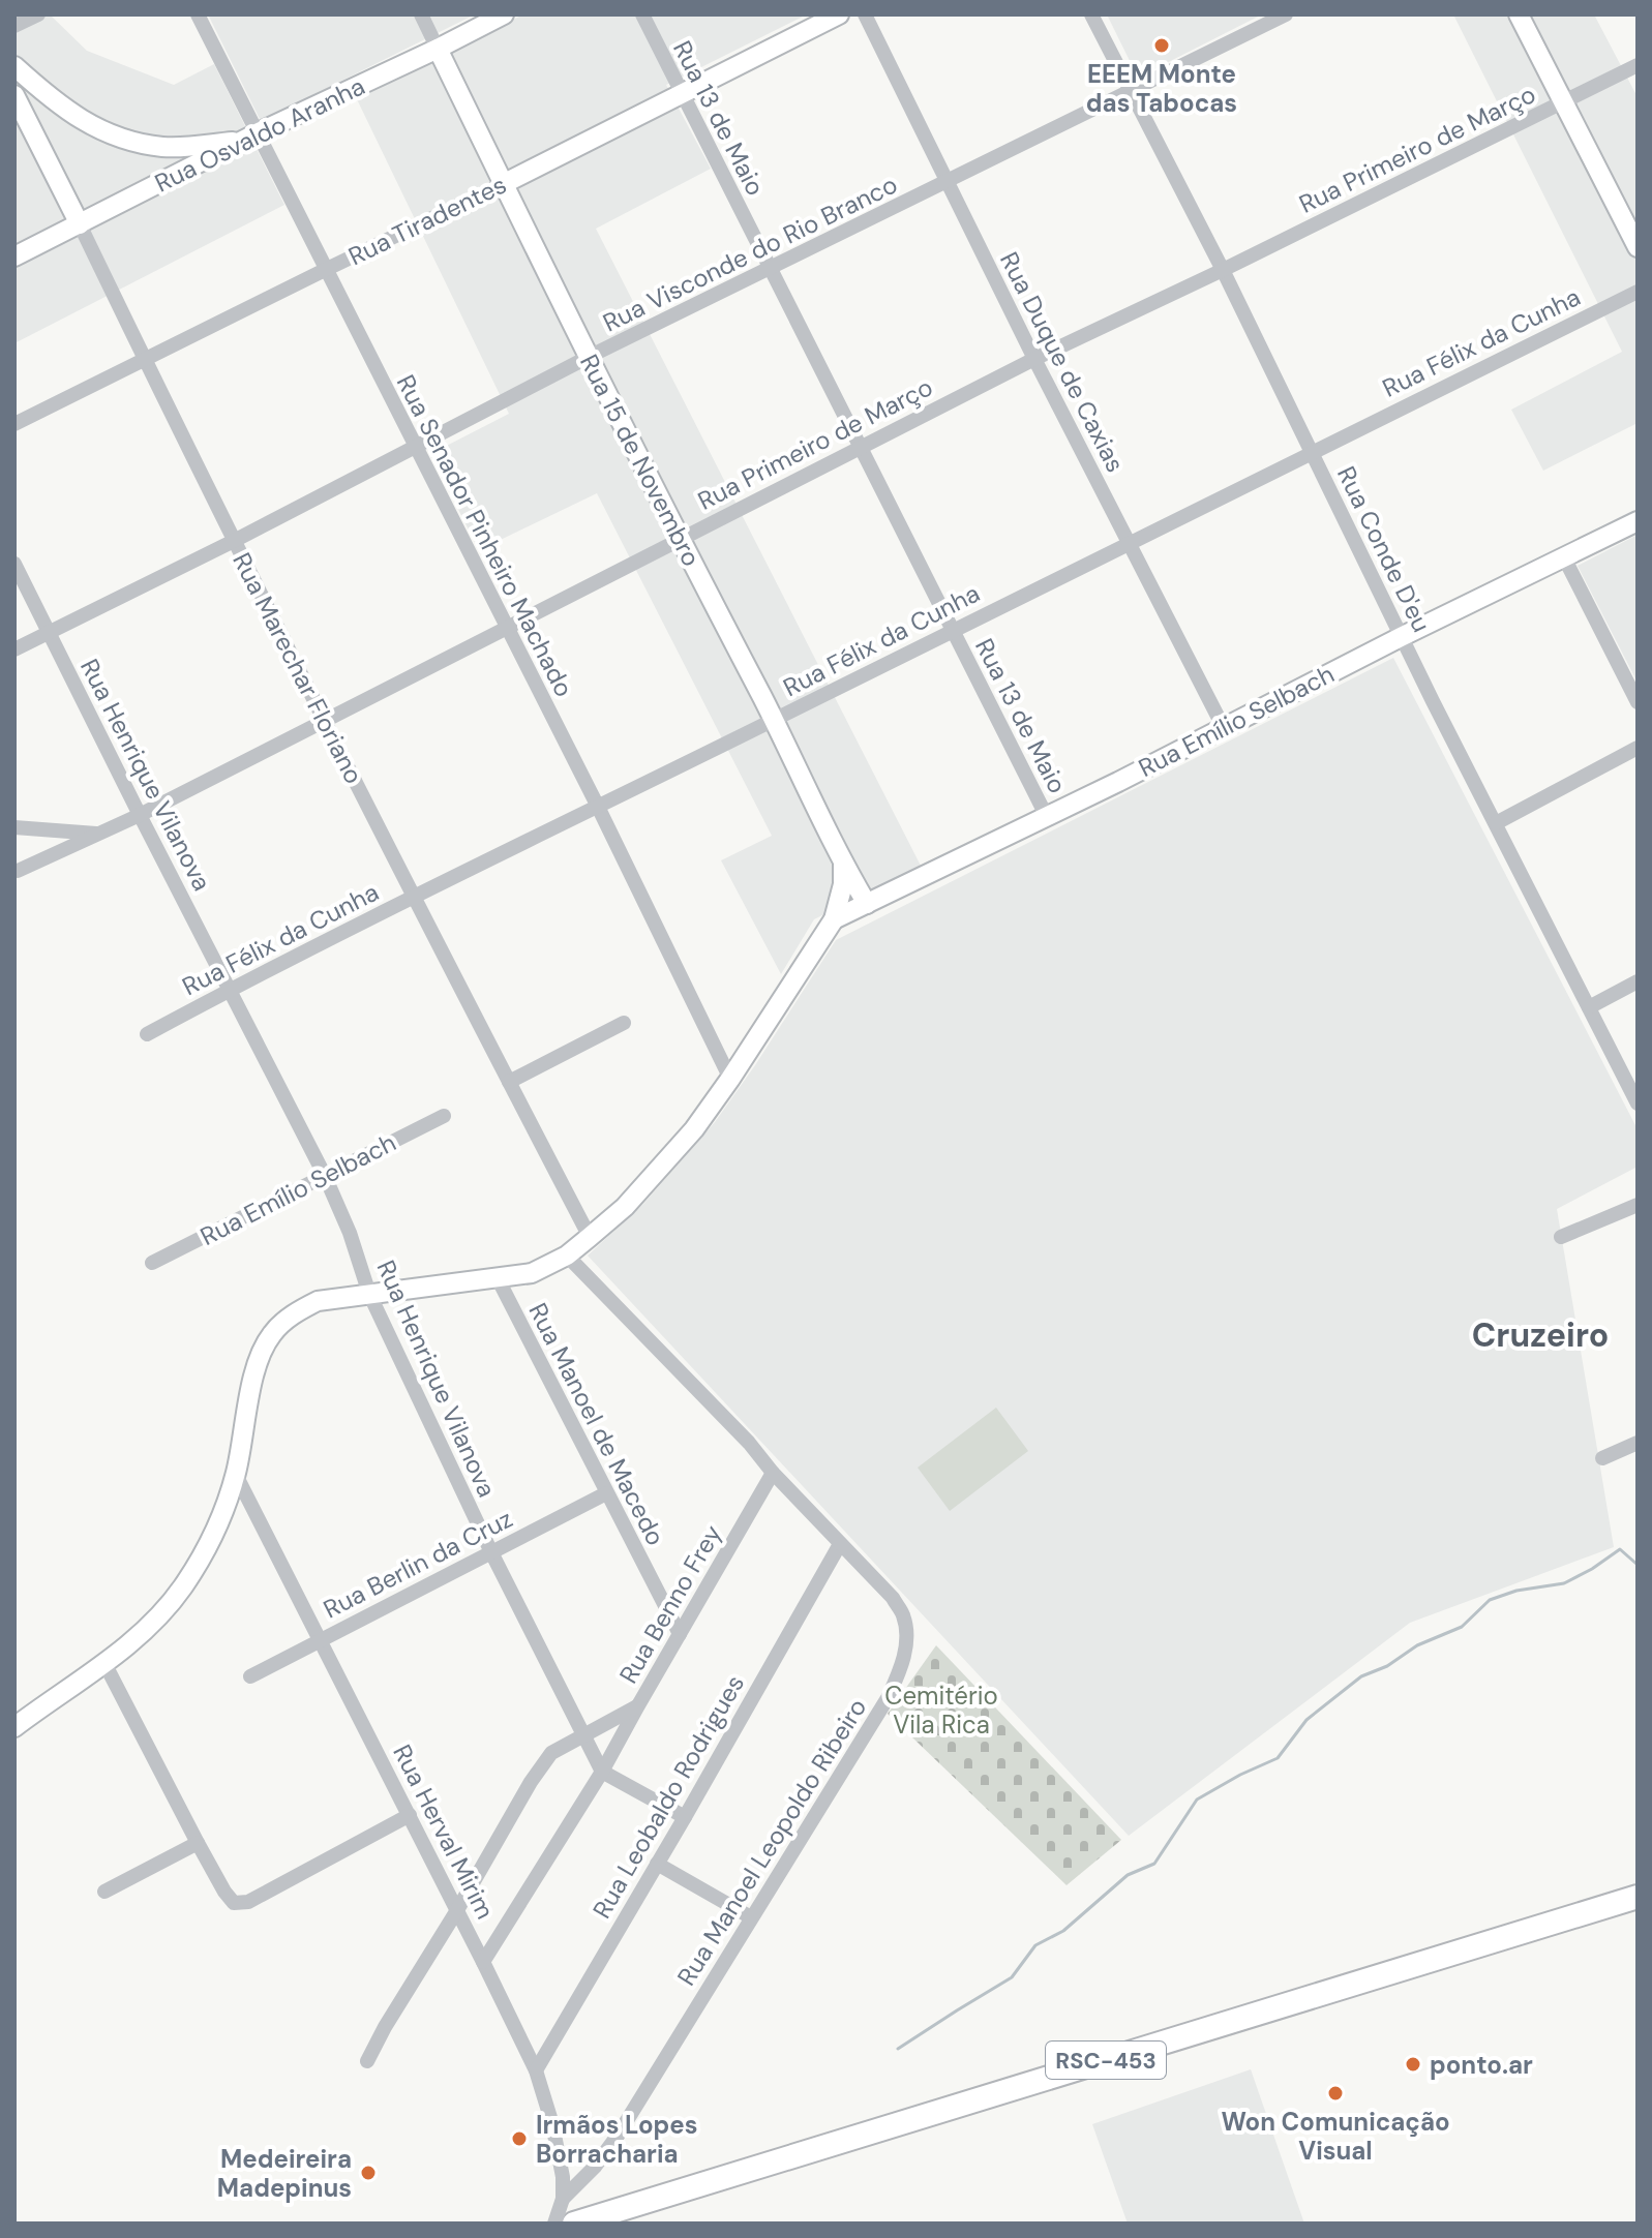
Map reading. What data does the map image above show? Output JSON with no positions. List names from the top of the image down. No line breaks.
{"streets":{"highway":["RSC-453"],"main road":["Rua Osvaldo Aranha","Rua Tiradentes","Rua 15 de Novembro","Rua Marechar Floriano","Rua Emílio Selbach"],"street":["Rua 13 de Maio","Rua Primeiro de Março","Rua Visconde do Rio Branco","Rua Félix da Cunha","Rua Duque de Caxias","Rua Senador Pinheiro Machado","Rua Conde D'eu","Rua Henrique Vilanova","Rua Manoel de Macedo","Rua Berlin da Cruz","Rua Benno Frey","Rua Leobaldo Rodrigues","Rua Herval Mirim","Rua Manoel Leopoldo Ribeiro"]},"crossings":[["Rua 13 de Maio","Rua Primeiro de Março"],["Rua 13 de Maio","Rua Tiradentes"],["Rua 13 de Maio","Rua Visconde do Rio Branco"],["Rua 13 de Maio","Rua Félix da Cunha"],["Rua 13 de Maio","Rua Emílio Selbach"],["Rua Osvaldo Aranha","Rua 15 de Novembro"],["Rua Osvaldo Aranha","Rua Senador Pinheiro Machado"],["Rua Osvaldo Aranha","Rua Marechar Floriano"],["Rua Primeiro de Março","Rua Duque de Caxias"],["Rua Primeiro de Março","Rua 15 de Novembro"],["Rua Primeiro de Março","Rua Senador Pinheiro Machado"],["Rua Primeiro de Março","Rua Conde D'eu"],["Rua Primeiro de Março","Rua Marechar Floriano"],["Rua Primeiro de Março","Rua Henrique Vilanova"],["Rua Tiradentes","Rua 15 de Novembro"],["Rua Tiradentes","Rua Senador Pinheiro Machado"],["Rua Tiradentes","Rua Marechar Floriano"],["Rua Visconde do Rio Branco","Rua Duque de Caxias"],["Rua Visconde do Rio Branco","Rua 15 de Novembro"],["Rua Visconde do Rio Branco","Rua Senador Pinheiro Machado"],["Rua Visconde do Rio Branco","Rua Conde D'eu"],["Rua Visconde do Rio Branco","Rua Marechar Floriano"],["Rua Visconde do Rio Branco","Rua Henrique Vilanova"],["Rua Félix da Cunha","Rua Duque de Caxias"],["Rua Félix da Cunha","Rua 15 de Novembro"],["Rua Félix da Cunha","Rua Senador Pinheiro Machado"],["Rua Félix da Cunha","Rua Conde D'eu"],["Rua Félix da Cunha","Rua Marechar Floriano"],["Rua Félix da Cunha","Rua Henrique Vilanova"],["Rua Duque de Caxias","Rua Emílio Selbach"],["Rua 15 de Novembro","Rua Emílio Selbach"],["Rua Conde D'eu","Rua Emílio Selbach"],["Rua Emílio Selbach","Rua Henrique Vilanova"],["Rua Henrique Vilanova","Rua Berlin da Cruz"],["Rua Henrique Vilanova","Rua Benno Frey"],["Rua Manoel de Macedo","Rua Berlin da Cruz"],["Rua Manoel de Macedo","Rua Benno Frey"],["Rua Berlin da Cruz","Rua Herval Mirim"],["Rua Benno Frey","Rua Herval Mirim"],["Rua Benno Frey","Rua Manoel Leopoldo Ribeiro"],["Rua Leobaldo Rodrigues","Rua Herval Mirim"],["Rua Leobaldo Rodrigues","Rua Manoel Leopoldo Ribeiro"],["Rua Herval Mirim","Rua Manoel Leopoldo Ribeiro"]],"districts":["Cruzeiro"],"parks":["Cemitério Vila Rica"],"places":["EEEM Monte das Tabocas","ponto.ar","Won Comunicação Visual","Irmãos Lopes Borracharia","Medeireira Madepinus"]}
